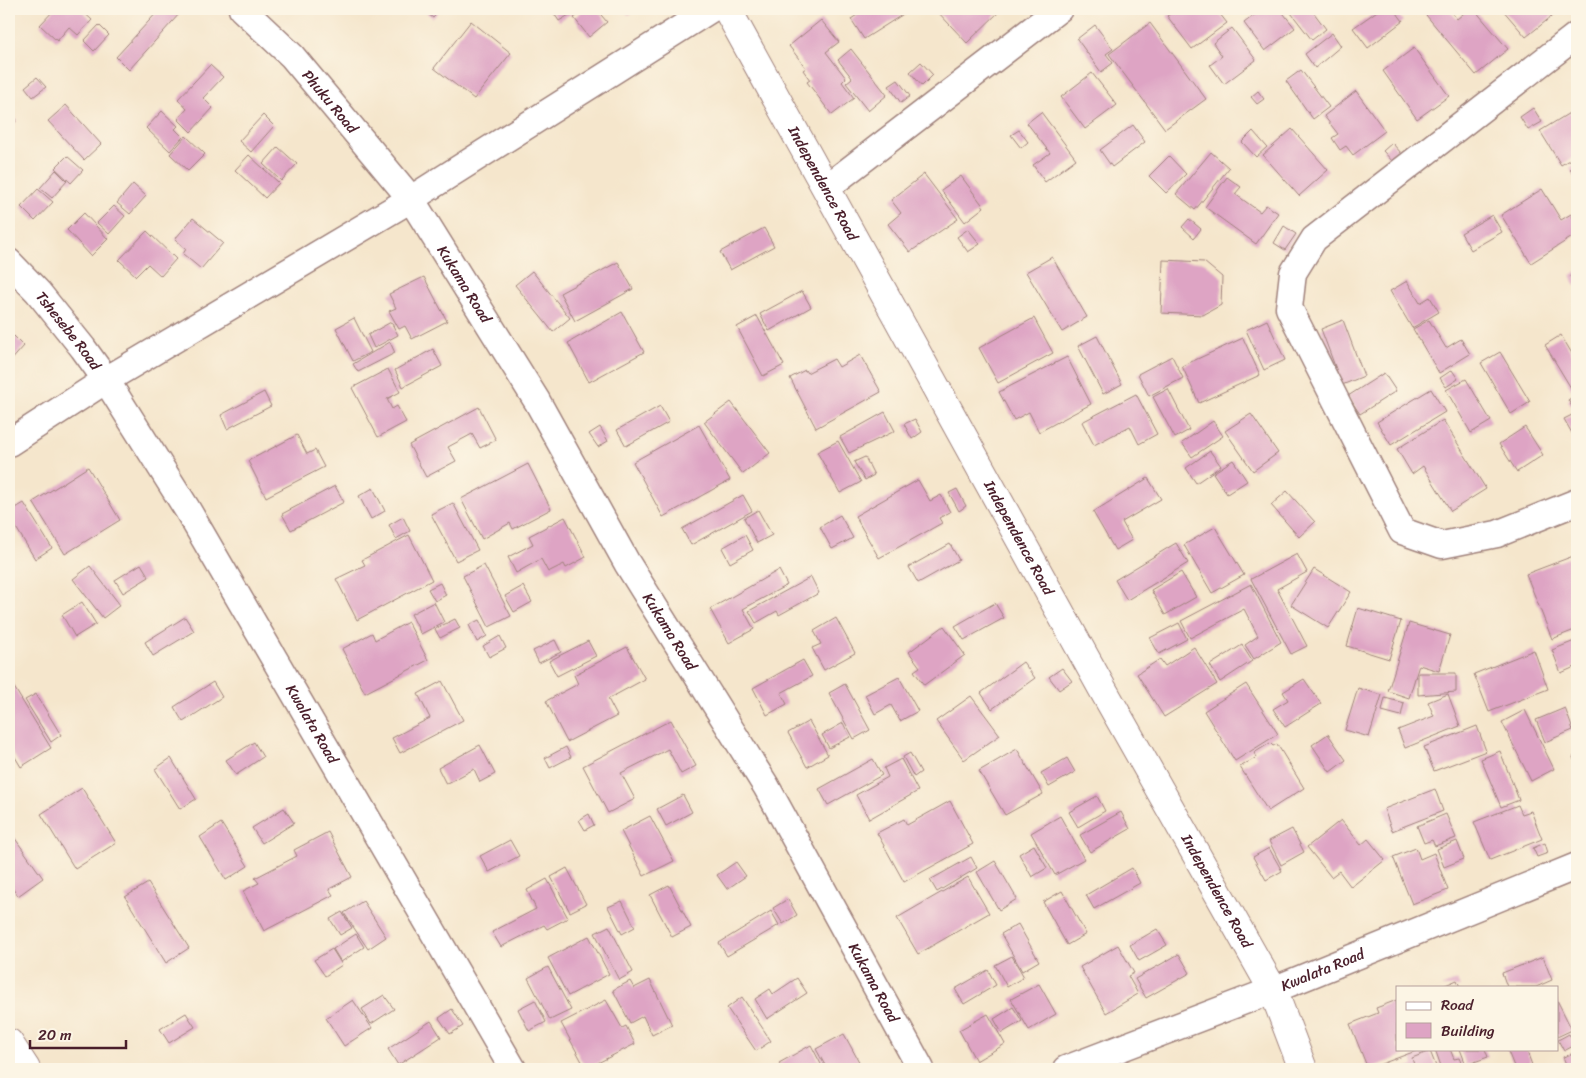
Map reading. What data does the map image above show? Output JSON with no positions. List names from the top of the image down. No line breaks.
{"streets":{"street":["Phuku Road","Independence Road","Kukama Road","Tshesebe Road","Kwalata Road"]},"crossings":[["Phuku Road","Kukama Road"],["Independence Road","Kwalata Road"],["Tshesebe Road","Kwalata Road"]],"legend":["Road","Building"],"scale_bar":"20 m"}
